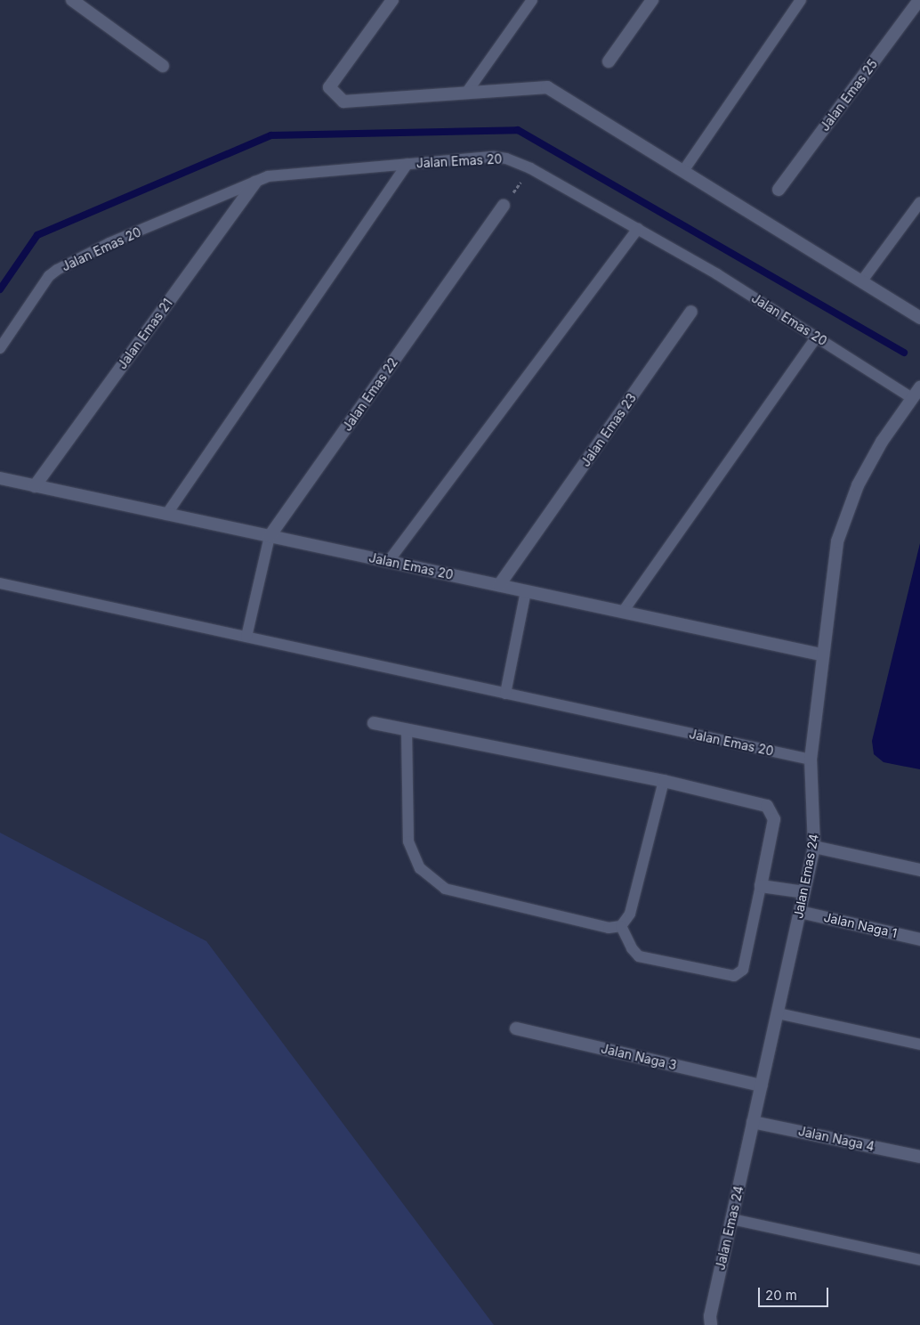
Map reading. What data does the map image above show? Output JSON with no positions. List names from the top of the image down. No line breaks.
{"streets":{"street":["Jalan Emas 25","Jalan Emas 20","Jalan Emas 21","Jalan Emas 22","Jalan Emas 23","Jalan Emas 24","Jalan Naga 1","Jalan Naga 3","Jalan Naga 4"]},"crossings":[["Jalan Emas 20","Jalan Emas 21"],["Jalan Emas 20","Jalan Emas 22"],["Jalan Emas 20","Jalan Emas 23"],["Jalan Emas 20","Jalan Emas 24"],["Jalan Emas 24","Jalan Naga 1"],["Jalan Emas 24","Jalan Naga 3"],["Jalan Emas 24","Jalan Naga 4"]],"scale_bar":"20 m"}
